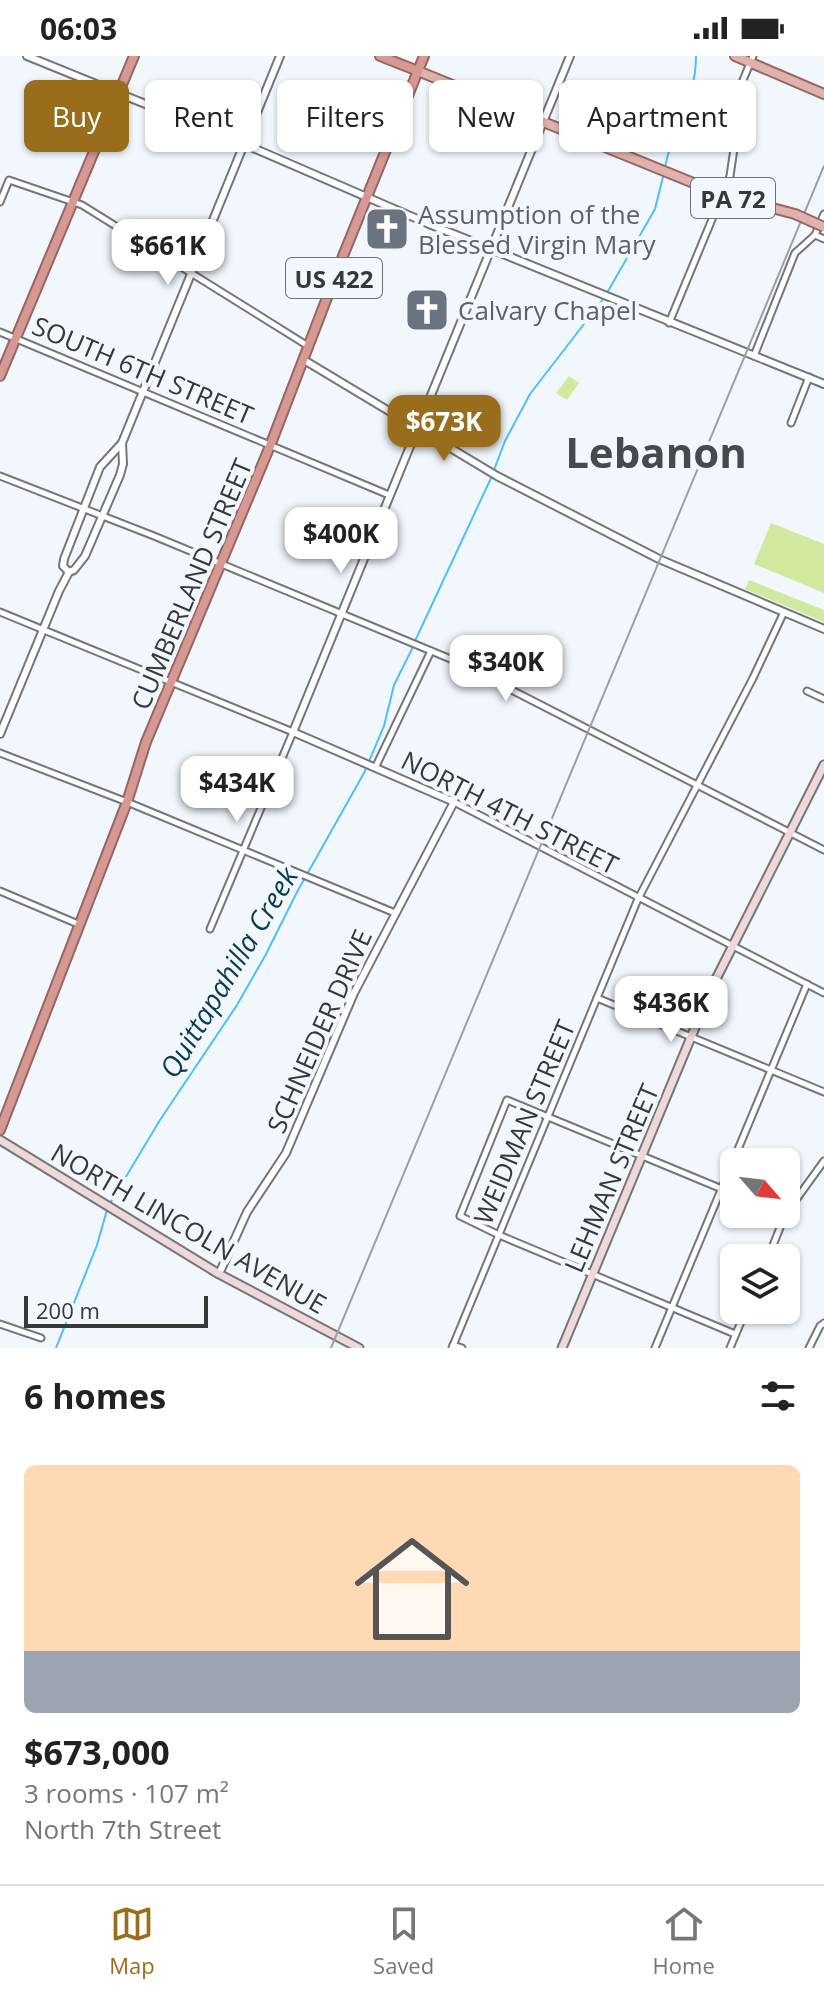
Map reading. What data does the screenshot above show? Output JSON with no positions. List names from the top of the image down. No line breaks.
{"streets":{"highway":["PA 72","US 422","CUMBERLAND STREET"],"main road":["LEHMAN STREET","NORTH LINCOLN AVENUE"],"street":["SOUTH 6TH STREET","NORTH 4TH STREET","SCHNEIDER DRIVE","WEIDMAN STREET"]},"crossings":[["PA 72","CUMBERLAND STREET"],["SOUTH 6TH STREET","CUMBERLAND STREET"],["CUMBERLAND STREET","NORTH 4TH STREET"],["NORTH 4TH STREET","SCHNEIDER DRIVE"],["NORTH 4TH STREET","WEIDMAN STREET"],["NORTH 4TH STREET","LEHMAN STREET"],["SCHNEIDER DRIVE","NORTH LINCOLN AVENUE"]],"districts":["Lebanon"],"water":["Quittapahilla Creek"],"places":{"church":["Assumption of the Blessed Virgin Mary","Calvary Chapel"]},"scale_bar":"200 m","north":"bottom right","page":{"status":"06:03","chip":["Buy","Rent","Filters","New","Apartment"],"price":["$661K","$673K","$400K","$340K","$434K","$436K"],"scale":"200 m","heading":"6 homes","list":[{"name":"$673,000","note":"3 rooms · 107 m² · North 7th Street"}],"tabs":["Map","Saved","Home"]}}
